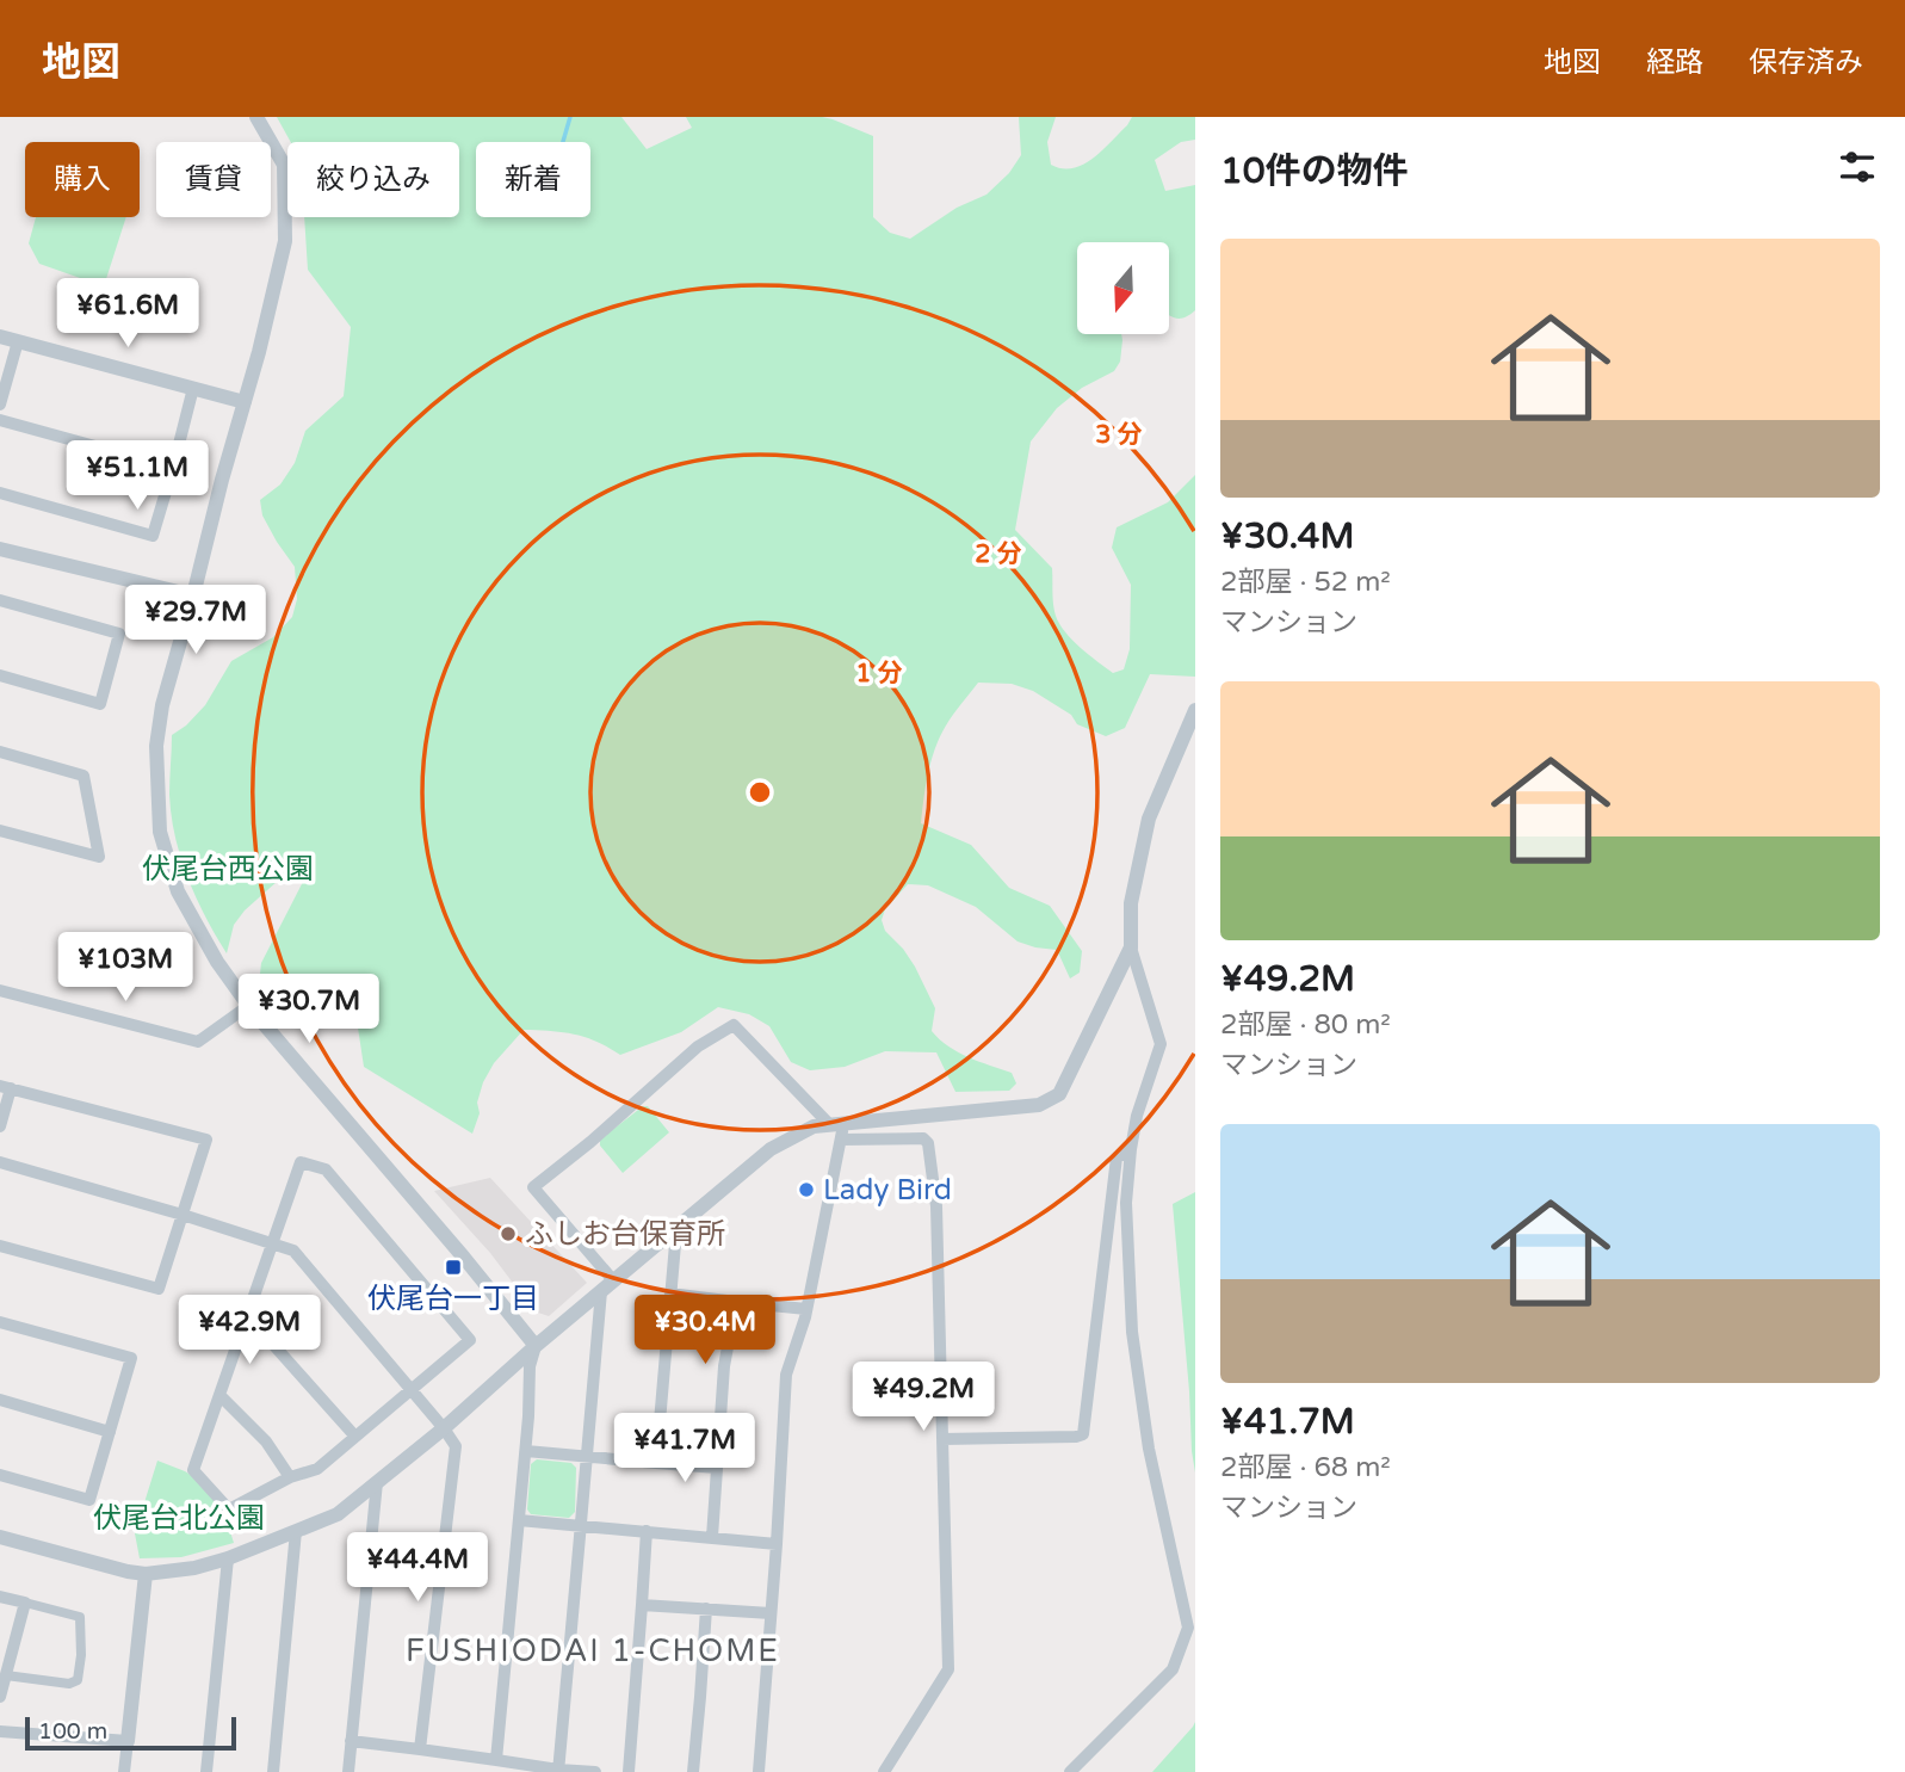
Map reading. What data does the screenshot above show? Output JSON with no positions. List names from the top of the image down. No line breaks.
{"districts":["FUSHIODAI 1-CHOME"],"parks":["伏尾台⻄公園","伏尾台北公園"],"places":{"other":["Lady Bird","ふしお台保育所"],"transit":["伏尾台一丁目"]},"scale_bar":"100 m","north":"bottom","page":{"header":"地図","nav":["地図","経路","保存済み"],"heading":"10件の物件","chip":["購入","賃貸","絞り込み","新着"],"list":[{"name":"¥30.4M","note":"2部屋 · 52 m² · マンション"},{"name":"¥49.2M","note":"2部屋 · 80 m² · マンション"},{"name":"¥41.7M","note":"2部屋 · 68 m² · マンション"}],"price":["¥61.6M","¥51.1M","¥29.7M","¥103M","¥30.7M","¥42.9M","¥30.4M","¥49.2M","¥41.7M","¥44.4M"],"scale":"100 m"},"rings":["3 分","2 分","1 分"]}
